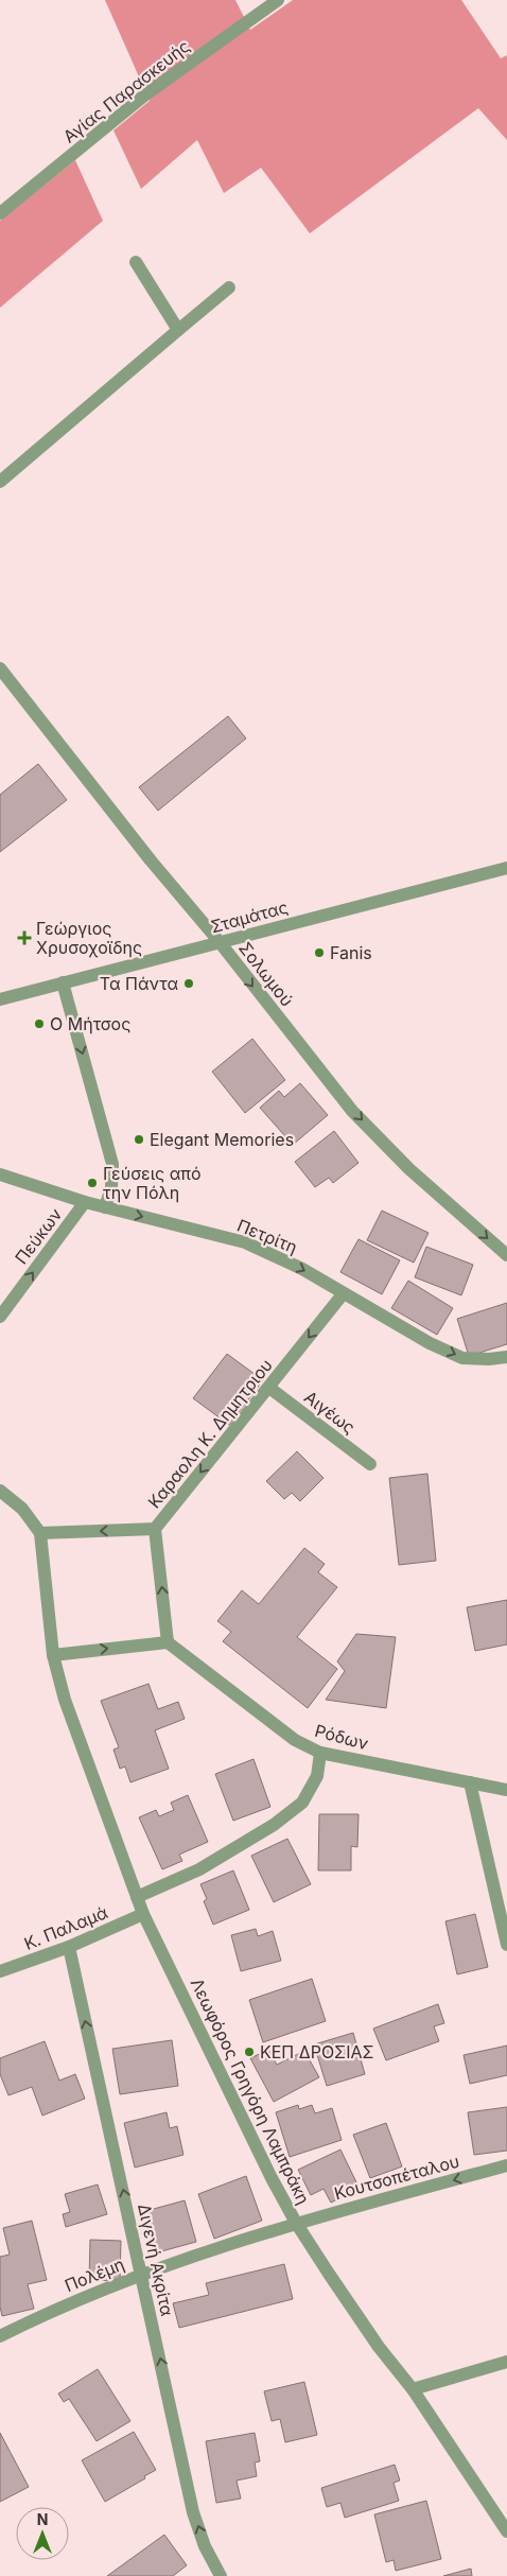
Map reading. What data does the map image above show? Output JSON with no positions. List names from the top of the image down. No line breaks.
{"streets":{"street":["Αγίας Παρασκευής","Σταμάτας","Σολωμού","Πεύκων","Πετρίτη","Αιγέως","Καραολη Κ. Δημητριου","Ρόδων","Κ. Παλαμά","Λεωφόρος Γρηγόρη Λαμπράκη","Κουτσοπέταλου","Διγενή Ακρίτα","Πολέμη"]},"crossings":[["Σταμάτας","Σολωμού"],["Πεύκων","Πετρίτη"],["Πετρίτη","Καραολη Κ. Δημητριου"],["Αιγέως","Καραολη Κ. Δημητριου"],["Καραολη Κ. Δημητριου","Ρόδων"],["Κ. Παλαμά","Λεωφόρος Γρηγόρη Λαμπράκη"],["Κ. Παλαμά","Διγενή Ακρίτα"],["Λεωφόρος Γρηγόρη Λαμπράκη","Κουτσοπέταλου"],["Λεωφόρος Γρηγόρη Λαμπράκη","Πολέμη"],["Κουτσοπέταλου","Πολέμη"],["Διγενή Ακρίτα","Πολέμη"]],"one_way":["Σολωμού","Πεύκων","Πετρίτη","Κουτσοπέταλου","Διγενή Ακρίτα"],"places":{"health":["Γεώργιος Χρυσοχοϊδης"],"other":["Fanis","Τα Πάντα","Ο Μήτσος","Elegant Memories","Γεύσεις από την Πόλη","ΚΕΠ ΔΡΟΣΙΑΣ"]},"north":"top"}
